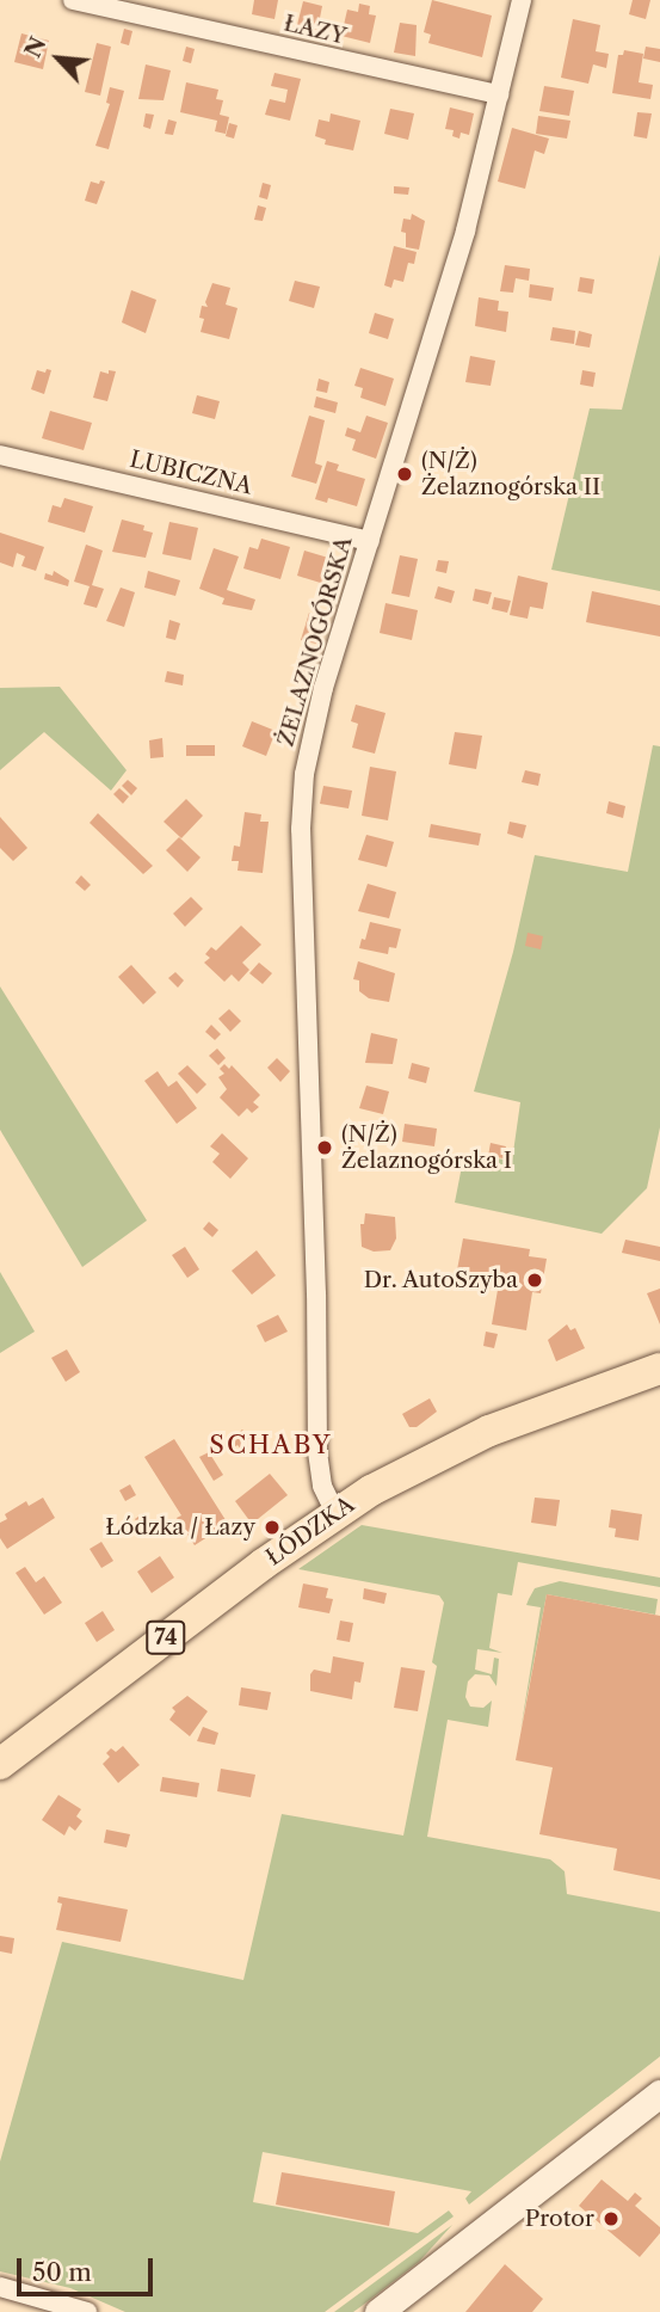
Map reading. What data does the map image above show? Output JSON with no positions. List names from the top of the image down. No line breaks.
{"streets":{"main road":["ŁÓDZKA","74"],"street":["ŁAZY","LUBICZNA","ŻELAZNOGÓRSKA"]},"crossings":[["ŁAZY","ŻELAZNOGÓRSKA"],["LUBICZNA","ŻELAZNOGÓRSKA"],["ŻELAZNOGÓRSKA","ŁÓDZKA"]],"districts":["SCHABY"],"places":["(N/Ż) Żelaznogórska II","(N/Ż) Żelaznogórska I","Dr. AutoSzyba","Łódzka / Łazy","Protor"],"scale_bar":"50 m","north":"top left"}
